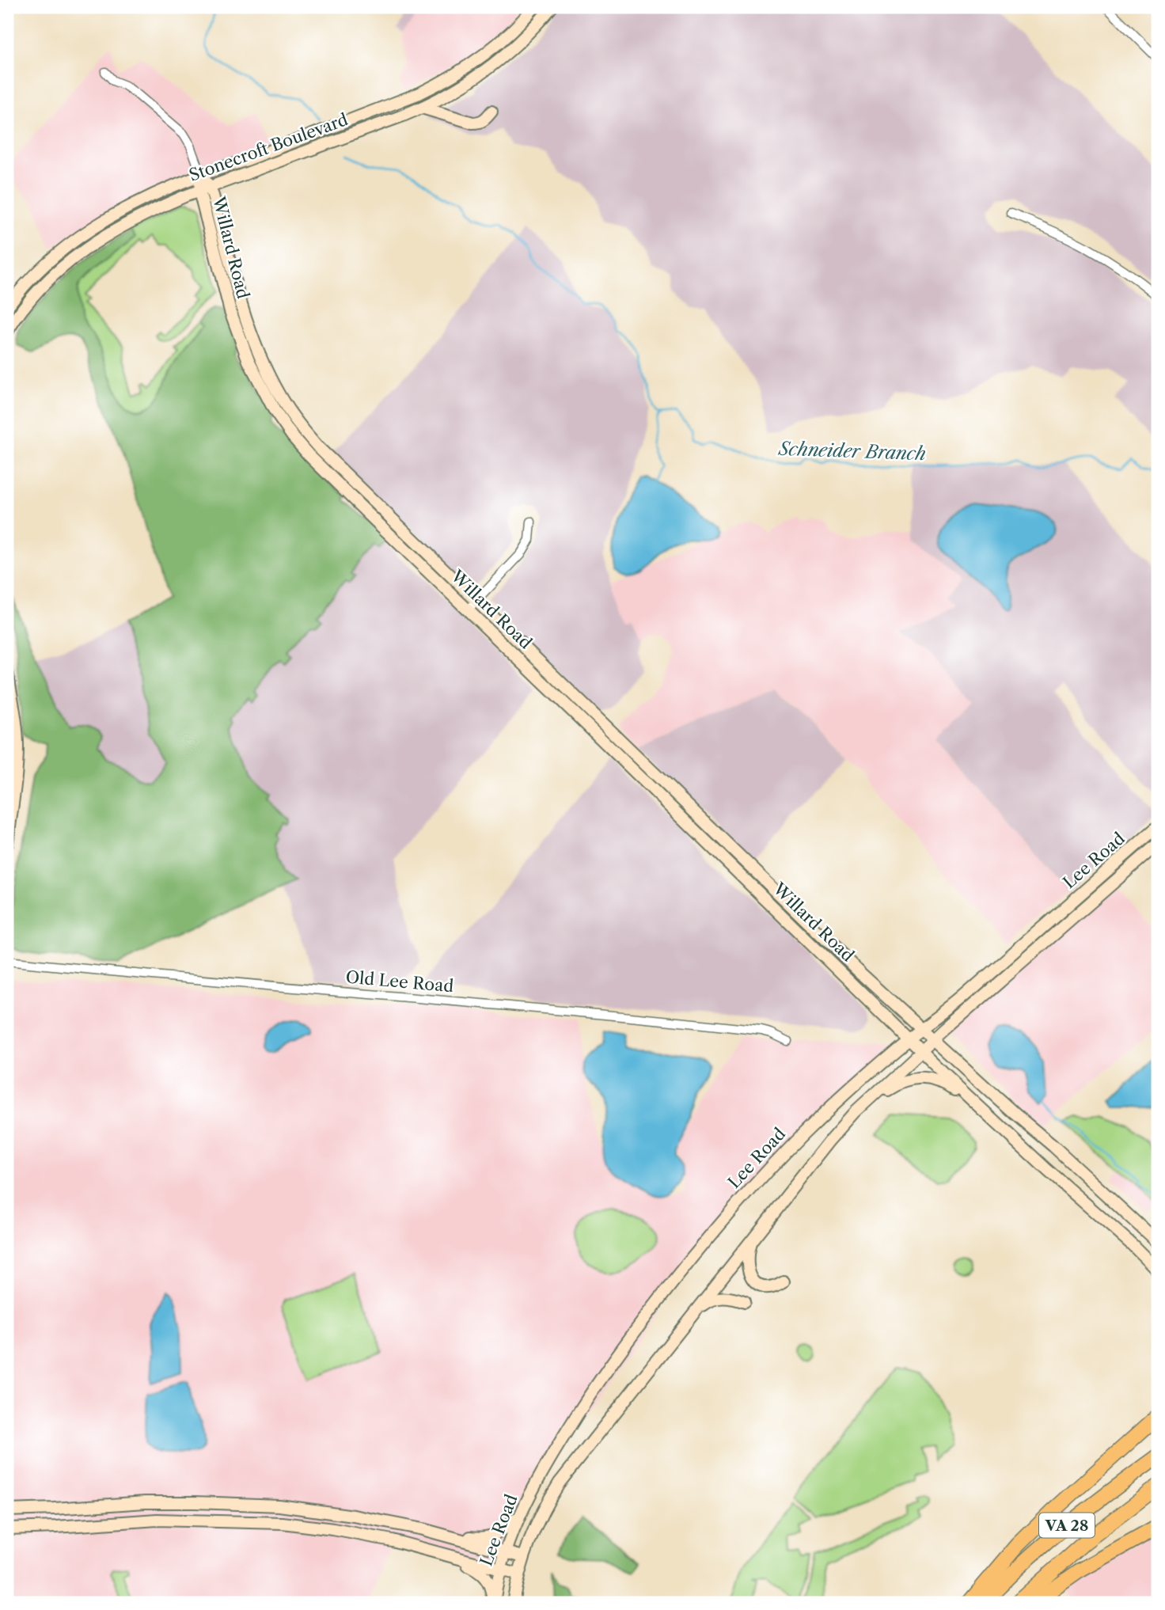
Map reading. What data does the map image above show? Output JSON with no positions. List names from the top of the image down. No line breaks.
{"streets":{"highway":["VA 28"],"main road":["Stonecroft Boulevard","Willard Road","Lee Road"],"street":["Old Lee Road"]},"crossings":[["Stonecroft Boulevard","Willard Road"],["Willard Road","Lee Road"]],"water":["Schneider Branch"]}
